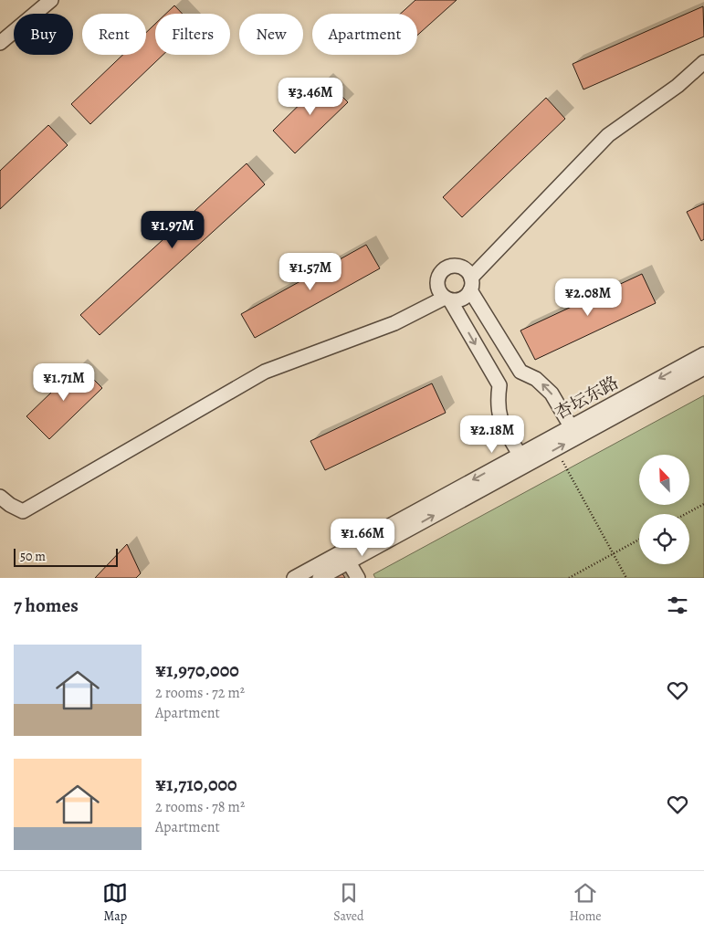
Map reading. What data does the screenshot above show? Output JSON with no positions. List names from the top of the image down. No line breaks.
{"streets":{"street":["杏坛东路"]},"scale_bar":"50 m","north":"top left","page":{"chip":["Buy","Rent","Filters","New","Apartment"],"price":["¥3.46M","¥1.97M","¥1.57M","¥2.08M","¥1.71M","¥2.18M","¥1.66M"],"scale":"50 m","heading":"7 homes","list":[{"name":"¥1,970,000","note":"2 rooms · 72 m² · Apartment"},{"name":"¥1,710,000","note":"2 rooms · 78 m² · Apartment"}],"tabs":["Map","Saved","Home"]}}
